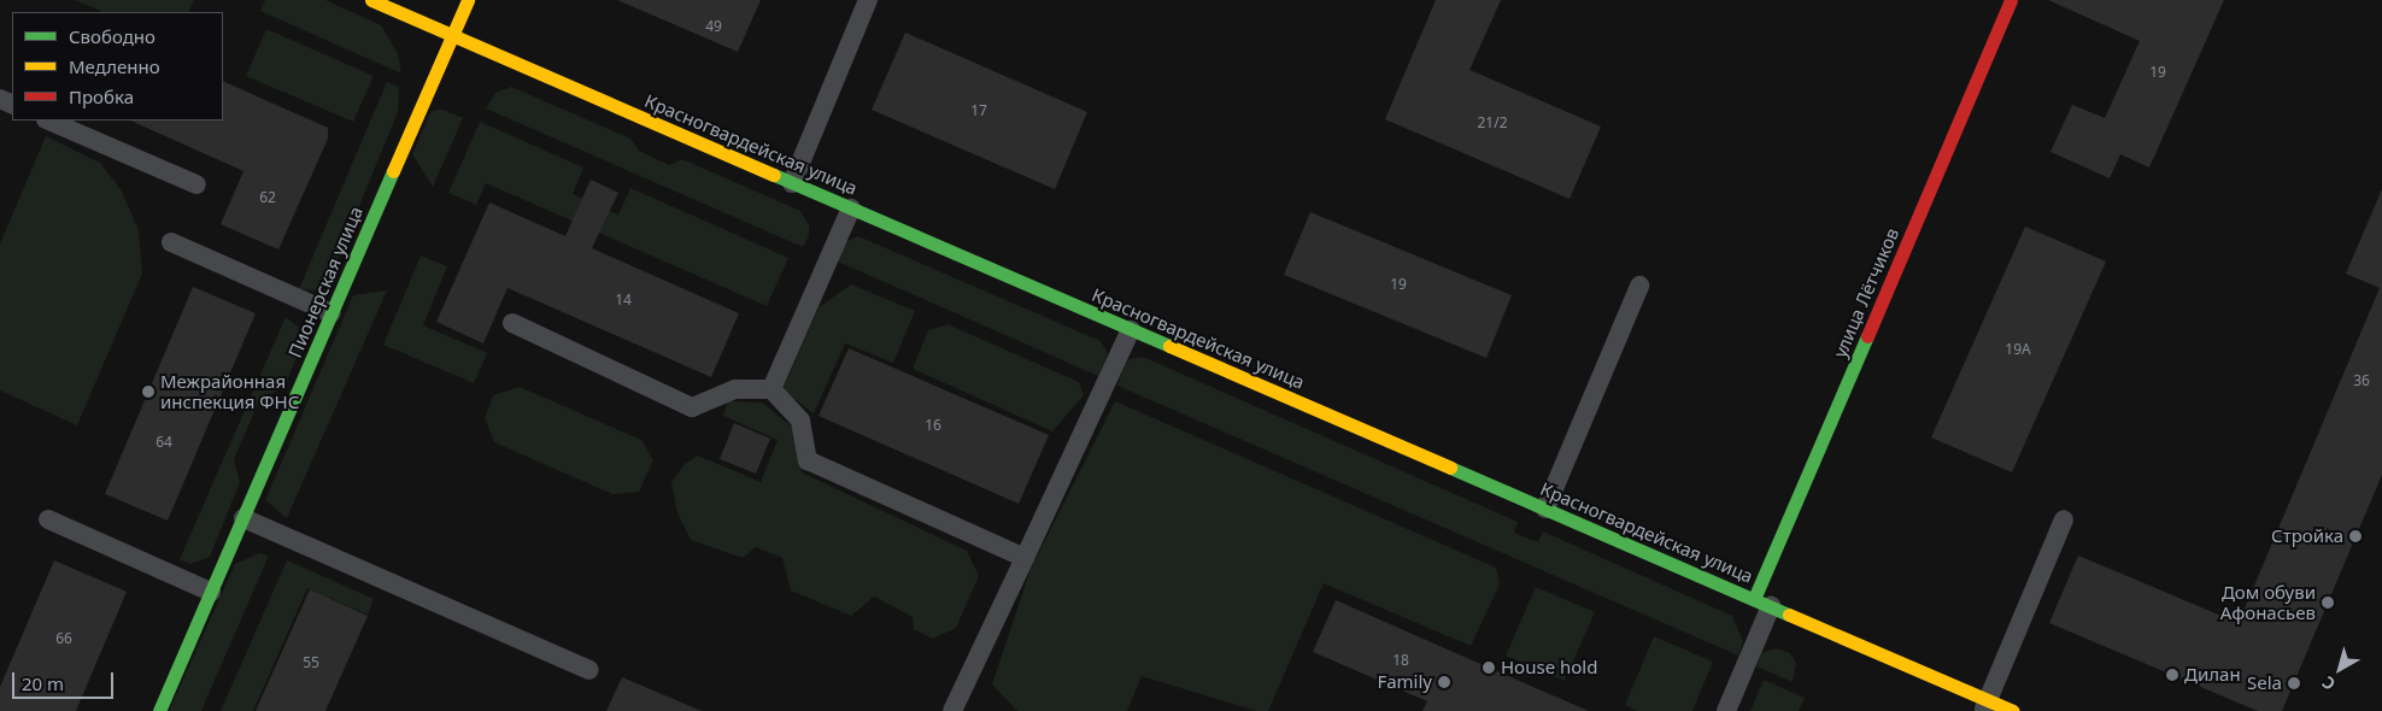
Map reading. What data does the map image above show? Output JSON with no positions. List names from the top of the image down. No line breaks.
{"streets":{"street":["Красногвардейская улица","Пионерская улица","улица Лётчиков"]},"crossings":[["Красногвардейская улица","Пионерская улица"],["Красногвардейская улица","улица Лётчиков"]],"places":["Межрайонная инспекция ФНС","Стройка","Дом обуви Афонасьев","House hold","Дилан","Family","Sela"],"house_numbers":["49","19","17","21/2","62","19","14","19А","36","16","64","66","18","55"],"legend":["Свободно","Медленно","Пробка"],"scale_bar":"20 m","north":"bottom left"}
